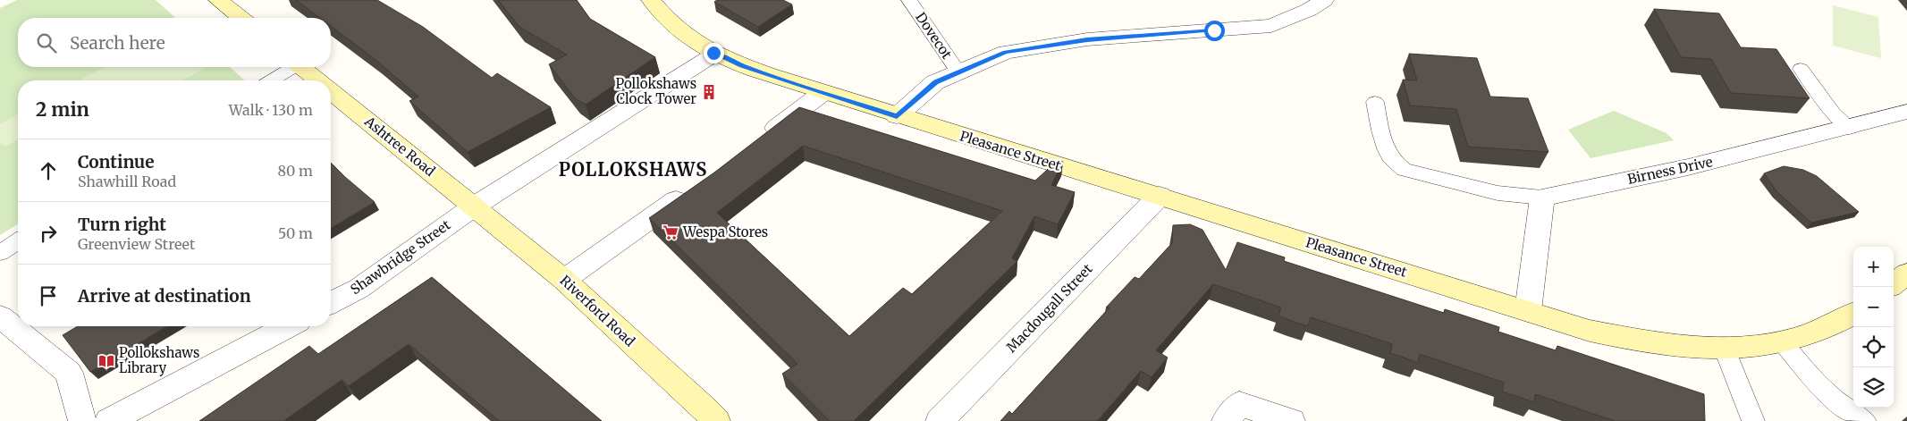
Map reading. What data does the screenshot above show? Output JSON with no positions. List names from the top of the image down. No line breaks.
{"streets":{"street":["Ashtree Road","Pleasance Street","Birness Drive","Shawbridge Street","Macdougall Street","Riverford Road"],"lane":["Dovecot"]},"crossings":[["Ashtree Road","Shawbridge Street"],["Ashtree Road","Riverford Road"],["Pleasance Street","Shawbridge Street"],["Pleasance Street","Macdougall Street"],["Shawbridge Street","Riverford Road"]],"districts":["POLLOKSHAWS"],"places":{"building":["Pollokshaws Clock Tower"],"supermarket":["Wespa Stores"],"library":["Pollokshaws Library"]},"page":{"search":"Search here","heading":["2 min","Walk · 130 m"],"list":[["Continue","Shawhill Road","80 m"],["Turn right","Greenview Street","50 m"],"Arrive at destination"],"map_buttons":["+","−"]}}
